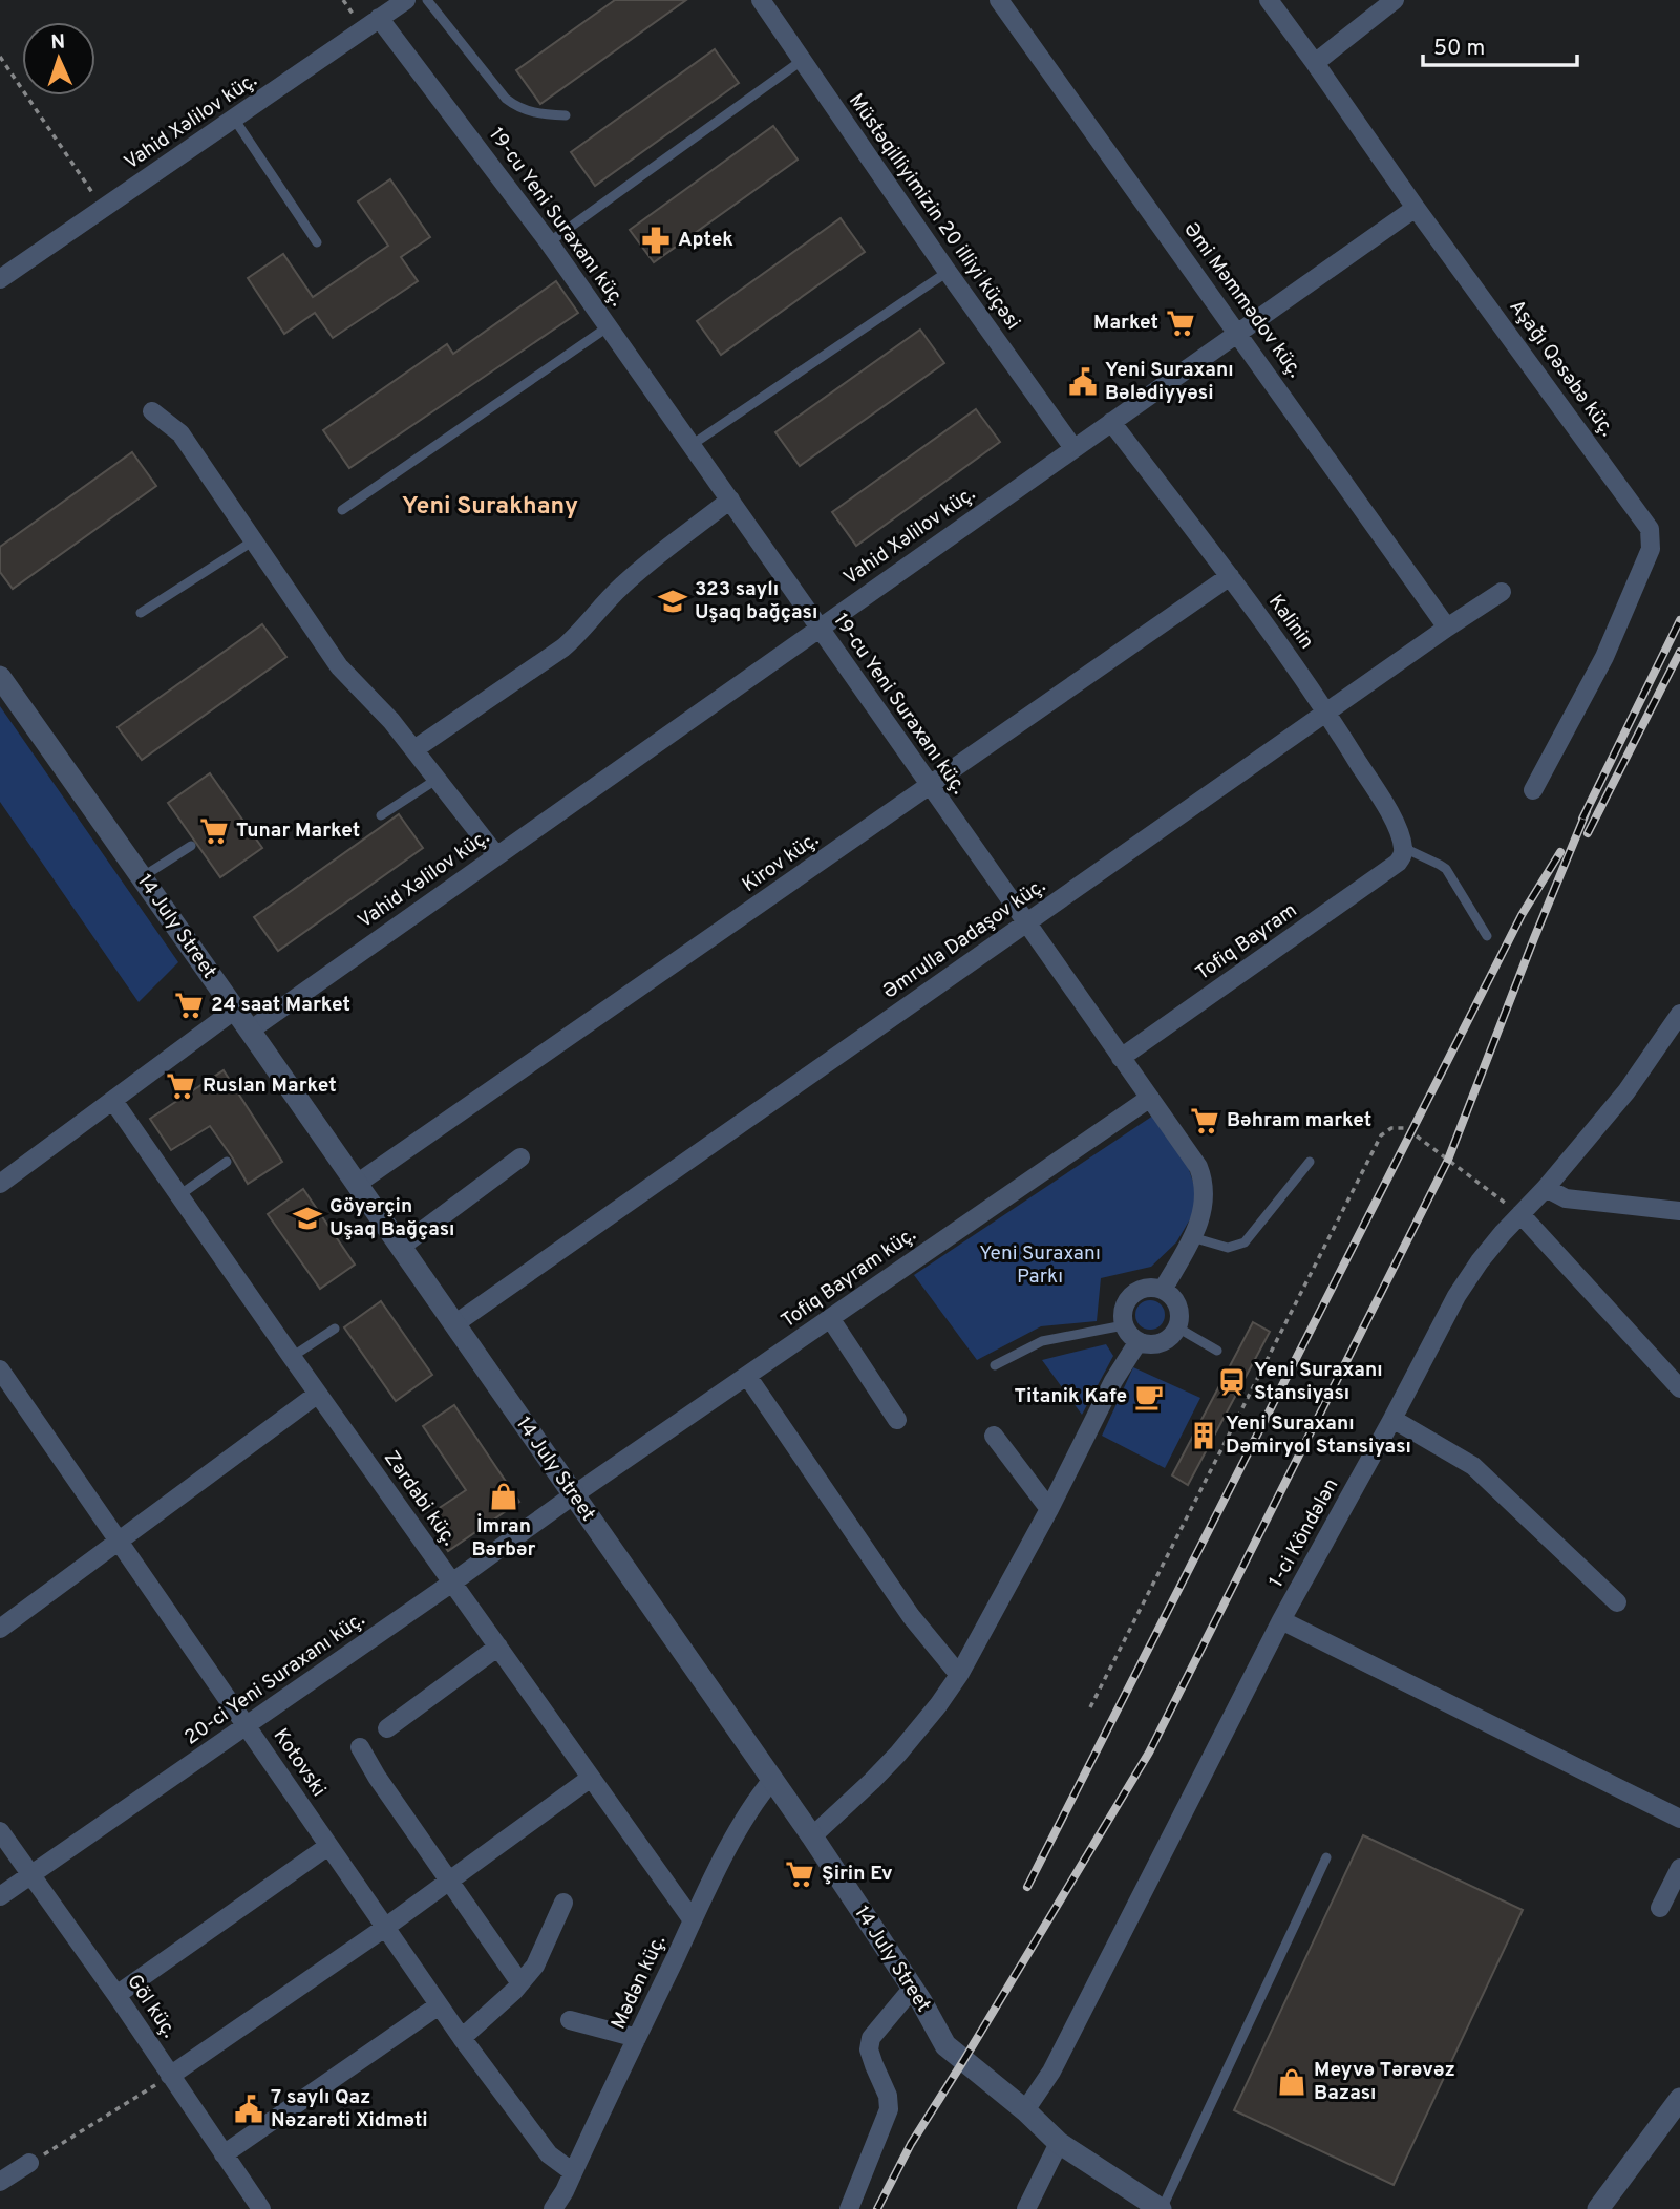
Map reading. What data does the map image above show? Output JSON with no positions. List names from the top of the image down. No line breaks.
{"streets":{"street":["Vahid Xəlilov küç.","Müstəqilliyimizin 20 illiyi küçəsi","19-cu Yeni Suraxanı küç.","Əmi Məmmədov küç.","Aşağı Qəsəbə küç.","Kalinin","Kirov küç.","14 July Street","Əmrulla Dadaşov küç.","Tofiq Bayram","Tofiq Bayram küç.","Zərdabi küç.","1-ci Köndələn","20-ci Yeni Suraxanı küç.","Kotovski","Mədən küç.","Göl küç."]},"crossings":[["Vahid Xəlilov küç.","Müstəqilliyimizin 20 illiyi küçəsi"],["Vahid Xəlilov küç.","19-cu Yeni Suraxanı küç."],["Vahid Xəlilov küç.","Əmi Məmmədov küç."],["Vahid Xəlilov küç.","Aşağı Qəsəbə küç."],["Vahid Xəlilov küç.","Kalinin"],["Vahid Xəlilov küç.","14 July Street"],["19-cu Yeni Suraxanı küç.","Kirov küç."],["19-cu Yeni Suraxanı küç.","Əmrulla Dadaşov küç."],["19-cu Yeni Suraxanı küç.","Tofiq Bayram"],["19-cu Yeni Suraxanı küç.","Tofiq Bayram küç."],["Əmi Məmmədov küç.","Əmrulla Dadaşov küç."],["Kalinin","Kirov küç."],["Kalinin","Əmrulla Dadaşov küç."],["Kalinin","Tofiq Bayram"],["Kirov küç.","14 July Street"],["14 July Street","Əmrulla Dadaşov küç."],["14 July Street","Tofiq Bayram küç."],["14 July Street","1-ci Köndələn"],["14 July Street","20-ci Yeni Suraxanı küç."],["14 July Street","Mədən küç."],["Tofiq Bayram küç.","20-ci Yeni Suraxanı küç."],["Zərdabi küç.","20-ci Yeni Suraxanı küç."],["Zərdabi küç.","Mədən küç."],["20-ci Yeni Suraxanı küç.","Kotovski"],["20-ci Yeni Suraxanı küç.","Göl küç."],["Kotovski","Mədən küç."]],"districts":["Yeni Surakhany"],"parks":["Yeni Suraxanı Parkı"],"places":{"pharmacy":["Aptek"],"supermarket":["Market","Tunar Market","24 saat Market","Ruslan Market","Bәhram market","Şirin Ev"],"public building":["Yeni Suraxanı Bələdiyyəsi","7 saylı Qaz Nəzarəti Xidməti"],"school or university":["323 saylı Uşaq bağçası","Göyərçin Uşaq Bağçası"],"station":["Yeni Suraxanı Stansiyası"],"cafe":["Titanik Kafe"],"building":["Yeni Suraxanı Dəmiryol Stansiyası"],"shop":["İmran Bərbər","Meyvə Tərəvəz Bazası"]},"scale_bar":"50 m","north":"top"}
